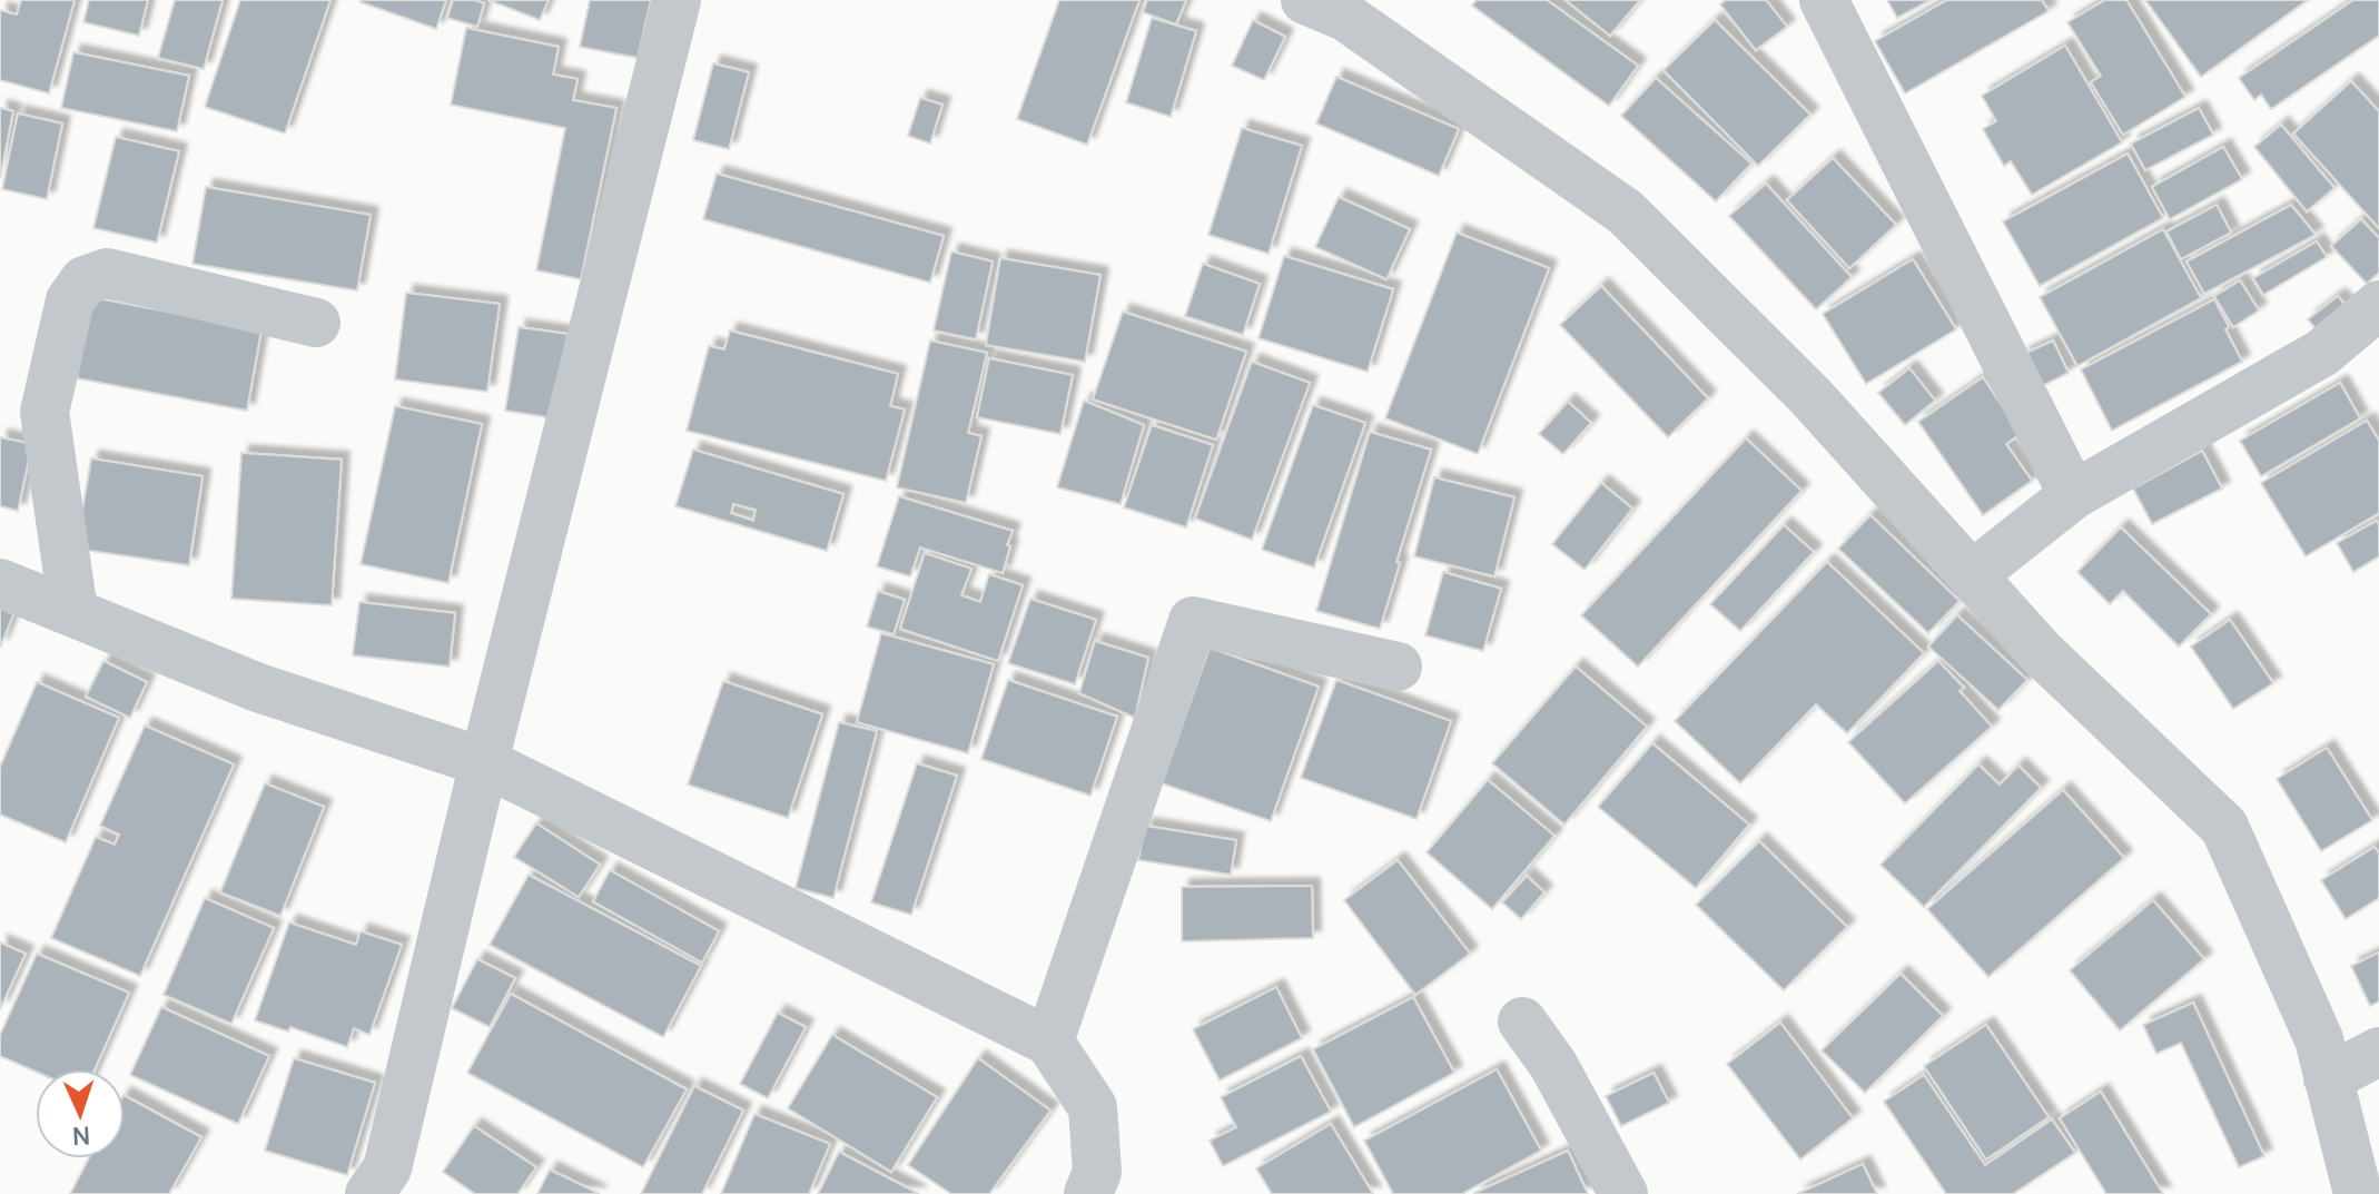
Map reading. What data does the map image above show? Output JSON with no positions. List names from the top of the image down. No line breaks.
{"north":"bottom"}
